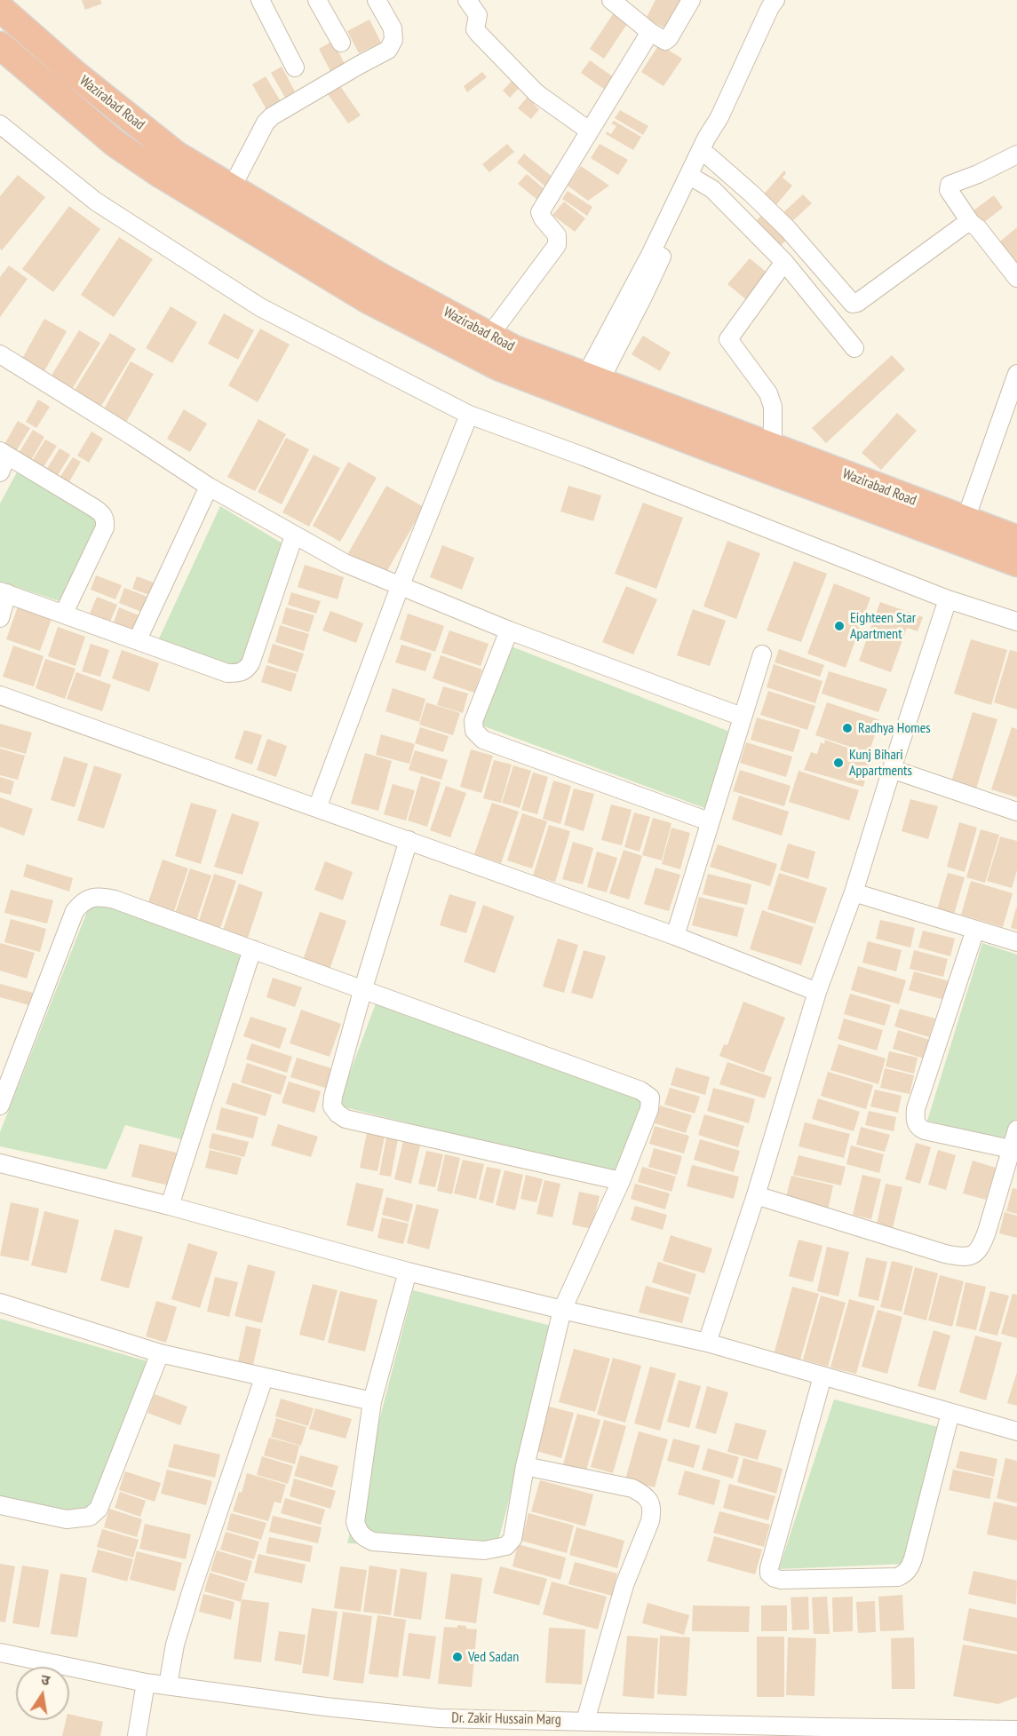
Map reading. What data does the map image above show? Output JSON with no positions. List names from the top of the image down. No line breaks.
{"streets":{"highway":["Wazirabad Road"],"street":["Dr. Zakir Hussain Marg"]},"places":["Eighteen Star Apartment","Radhya Homes","Kunj Bihari Appartments","Ved Sadan"],"north":"top"}
